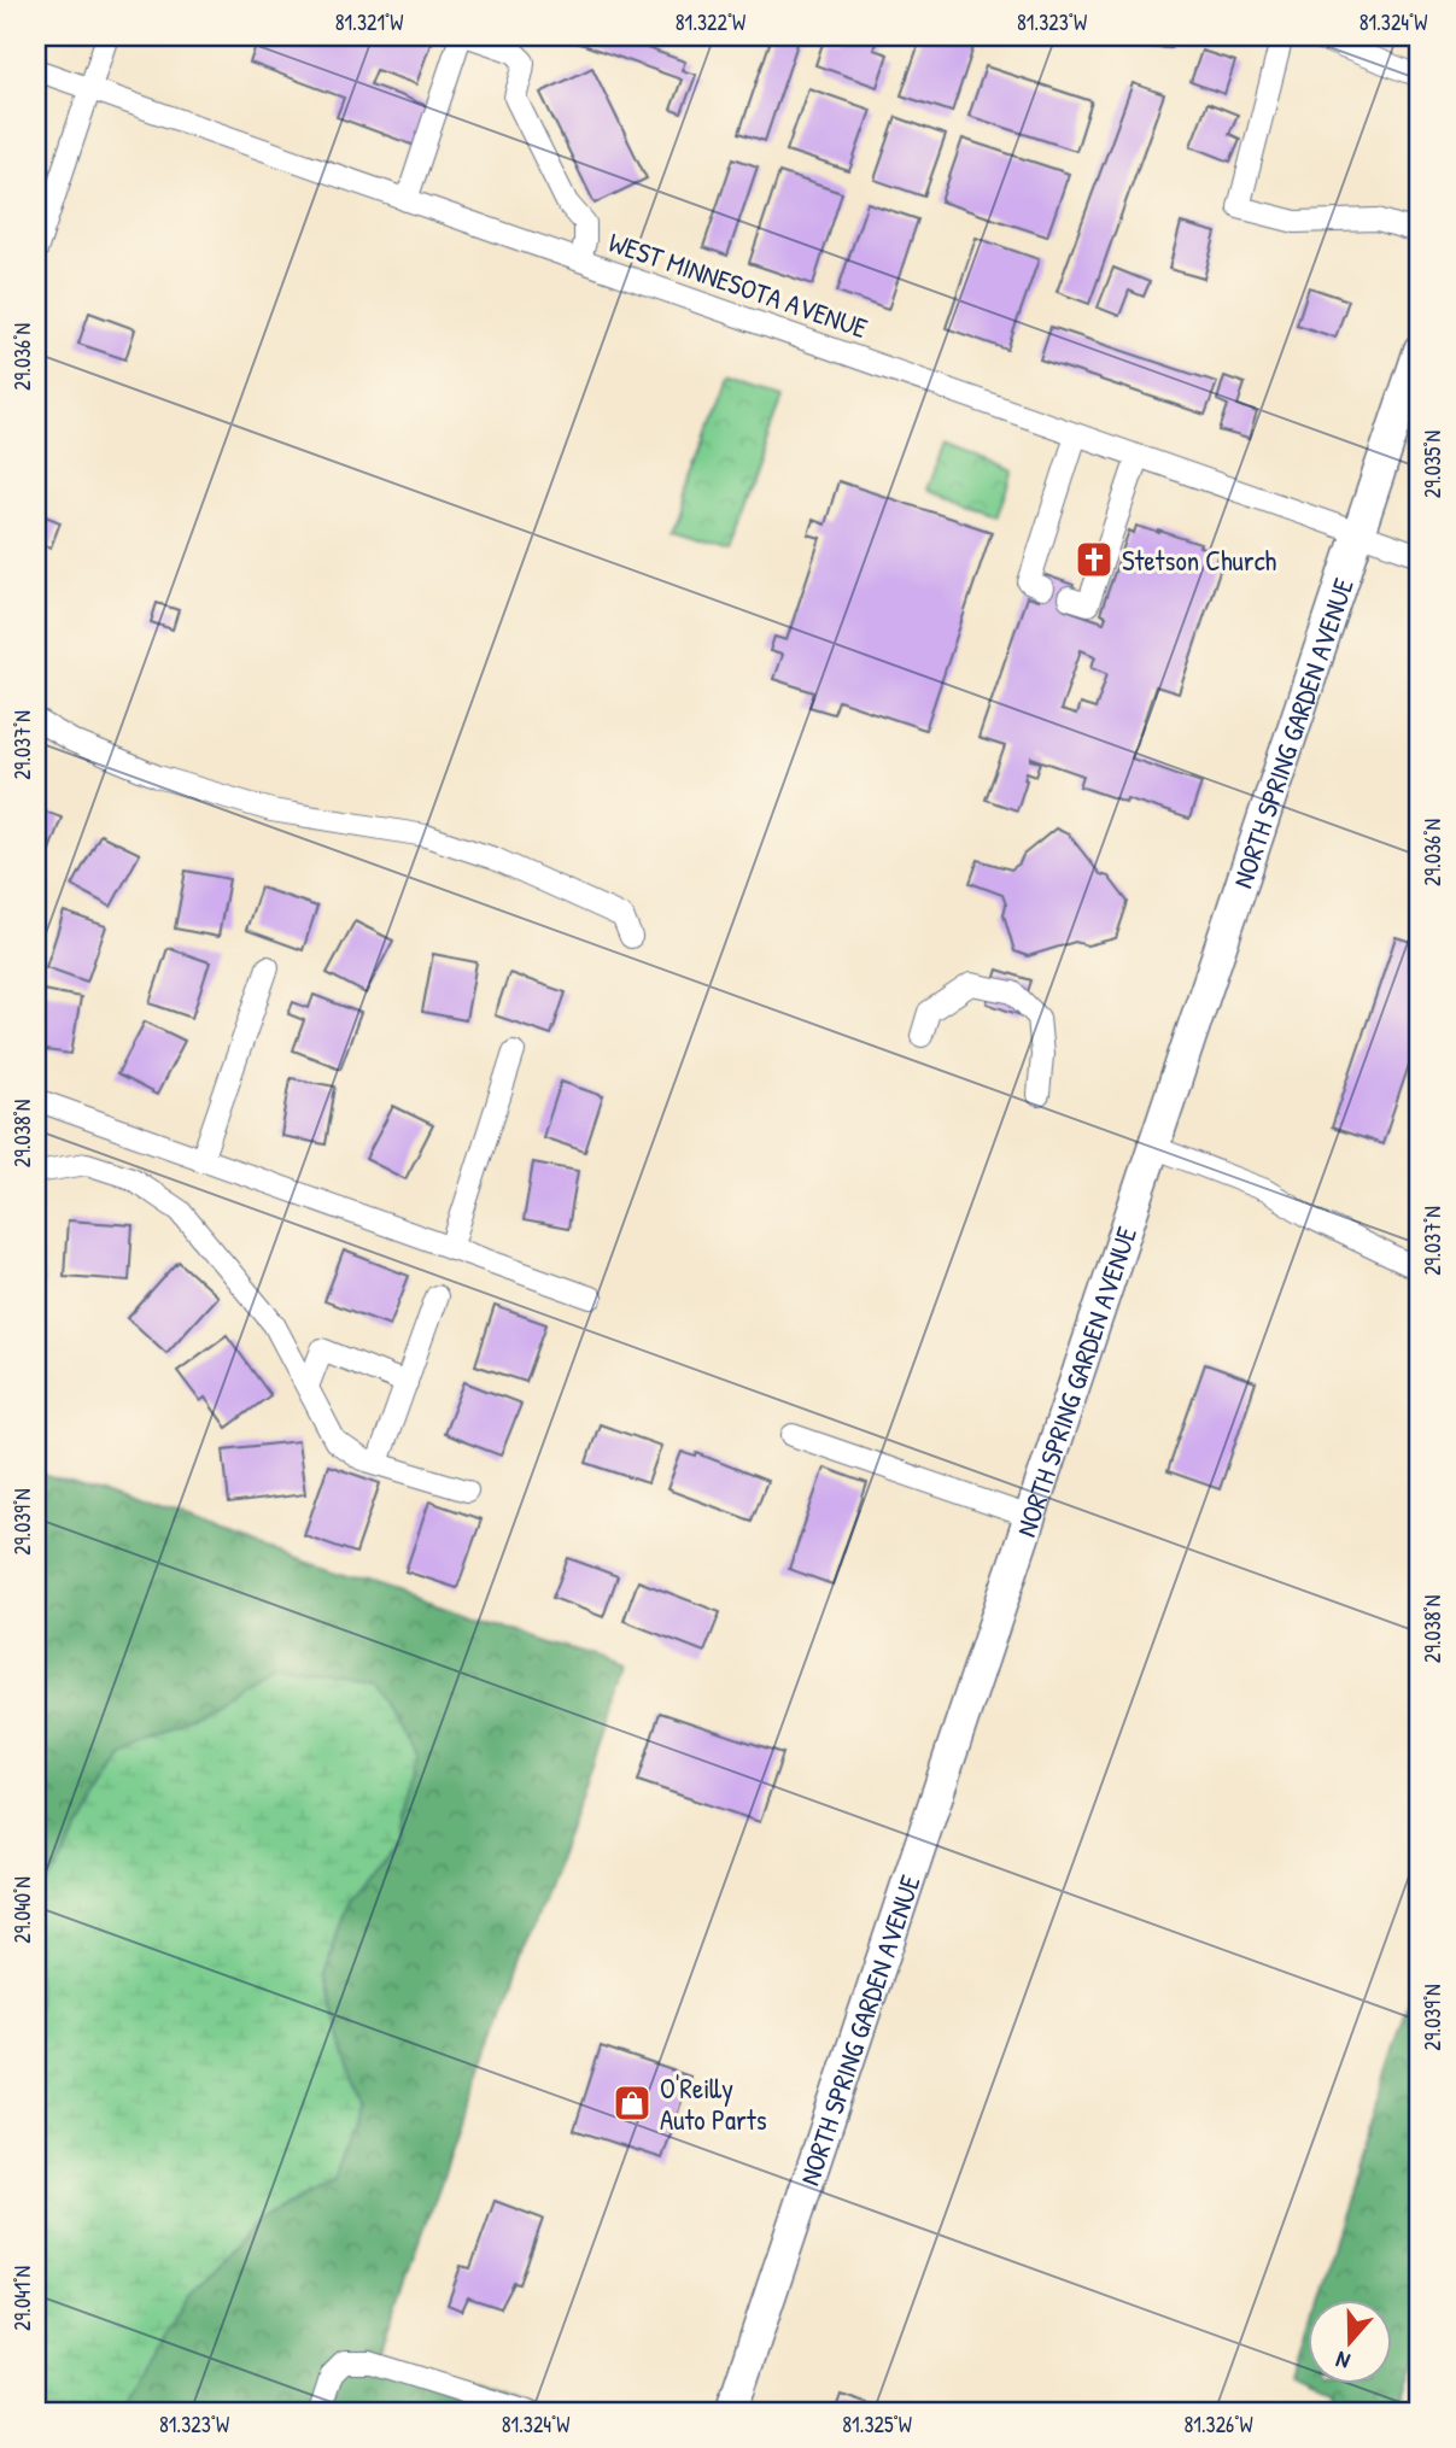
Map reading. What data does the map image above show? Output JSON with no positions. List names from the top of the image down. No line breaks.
{"streets":{"highway":["NORTH SPRING GARDEN AVENUE"],"street":["WEST MINNESOTA AVENUE"]},"crossings":[["WEST MINNESOTA AVENUE","NORTH SPRING GARDEN AVENUE"]],"places":{"church":["Stetson Church"],"shop":["O'Reilly Auto Parts"]},"north":"bottom","coordinates":["81.321°W","81.322°W","81.323°W","81.324°W","29.036°N","29.035°N","29.037°N","29.038°N","29.039°N","29.040°N","29.041°N","81.325°W","81.326°W"]}
